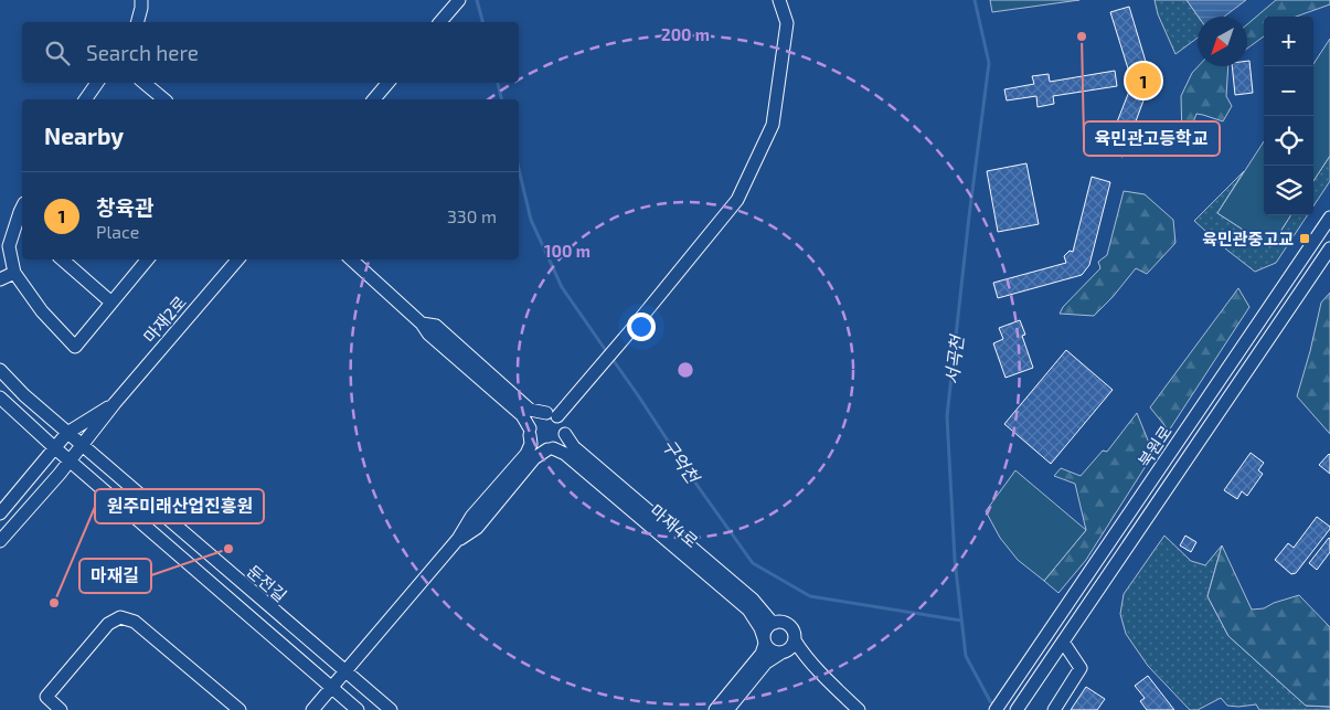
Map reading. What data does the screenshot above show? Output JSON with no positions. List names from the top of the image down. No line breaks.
{"streets":{"street":["마재2로","북원로","마재4로","둔전길"]},"water":["서곡천","구억천"],"places":{"other":["육민관고등학교","마재길","원주미래산업진흥원"],"transit":["육민관중고교"]},"north":"bottom left","page":{"map_buttons":["+","−"],"search":"Search here","pins":"1","heading":"Nearby","list":[{"mark":"1","name":"창육관","note":"Place","value":"330 m"}]},"rings":["200 m","100 m"]}
